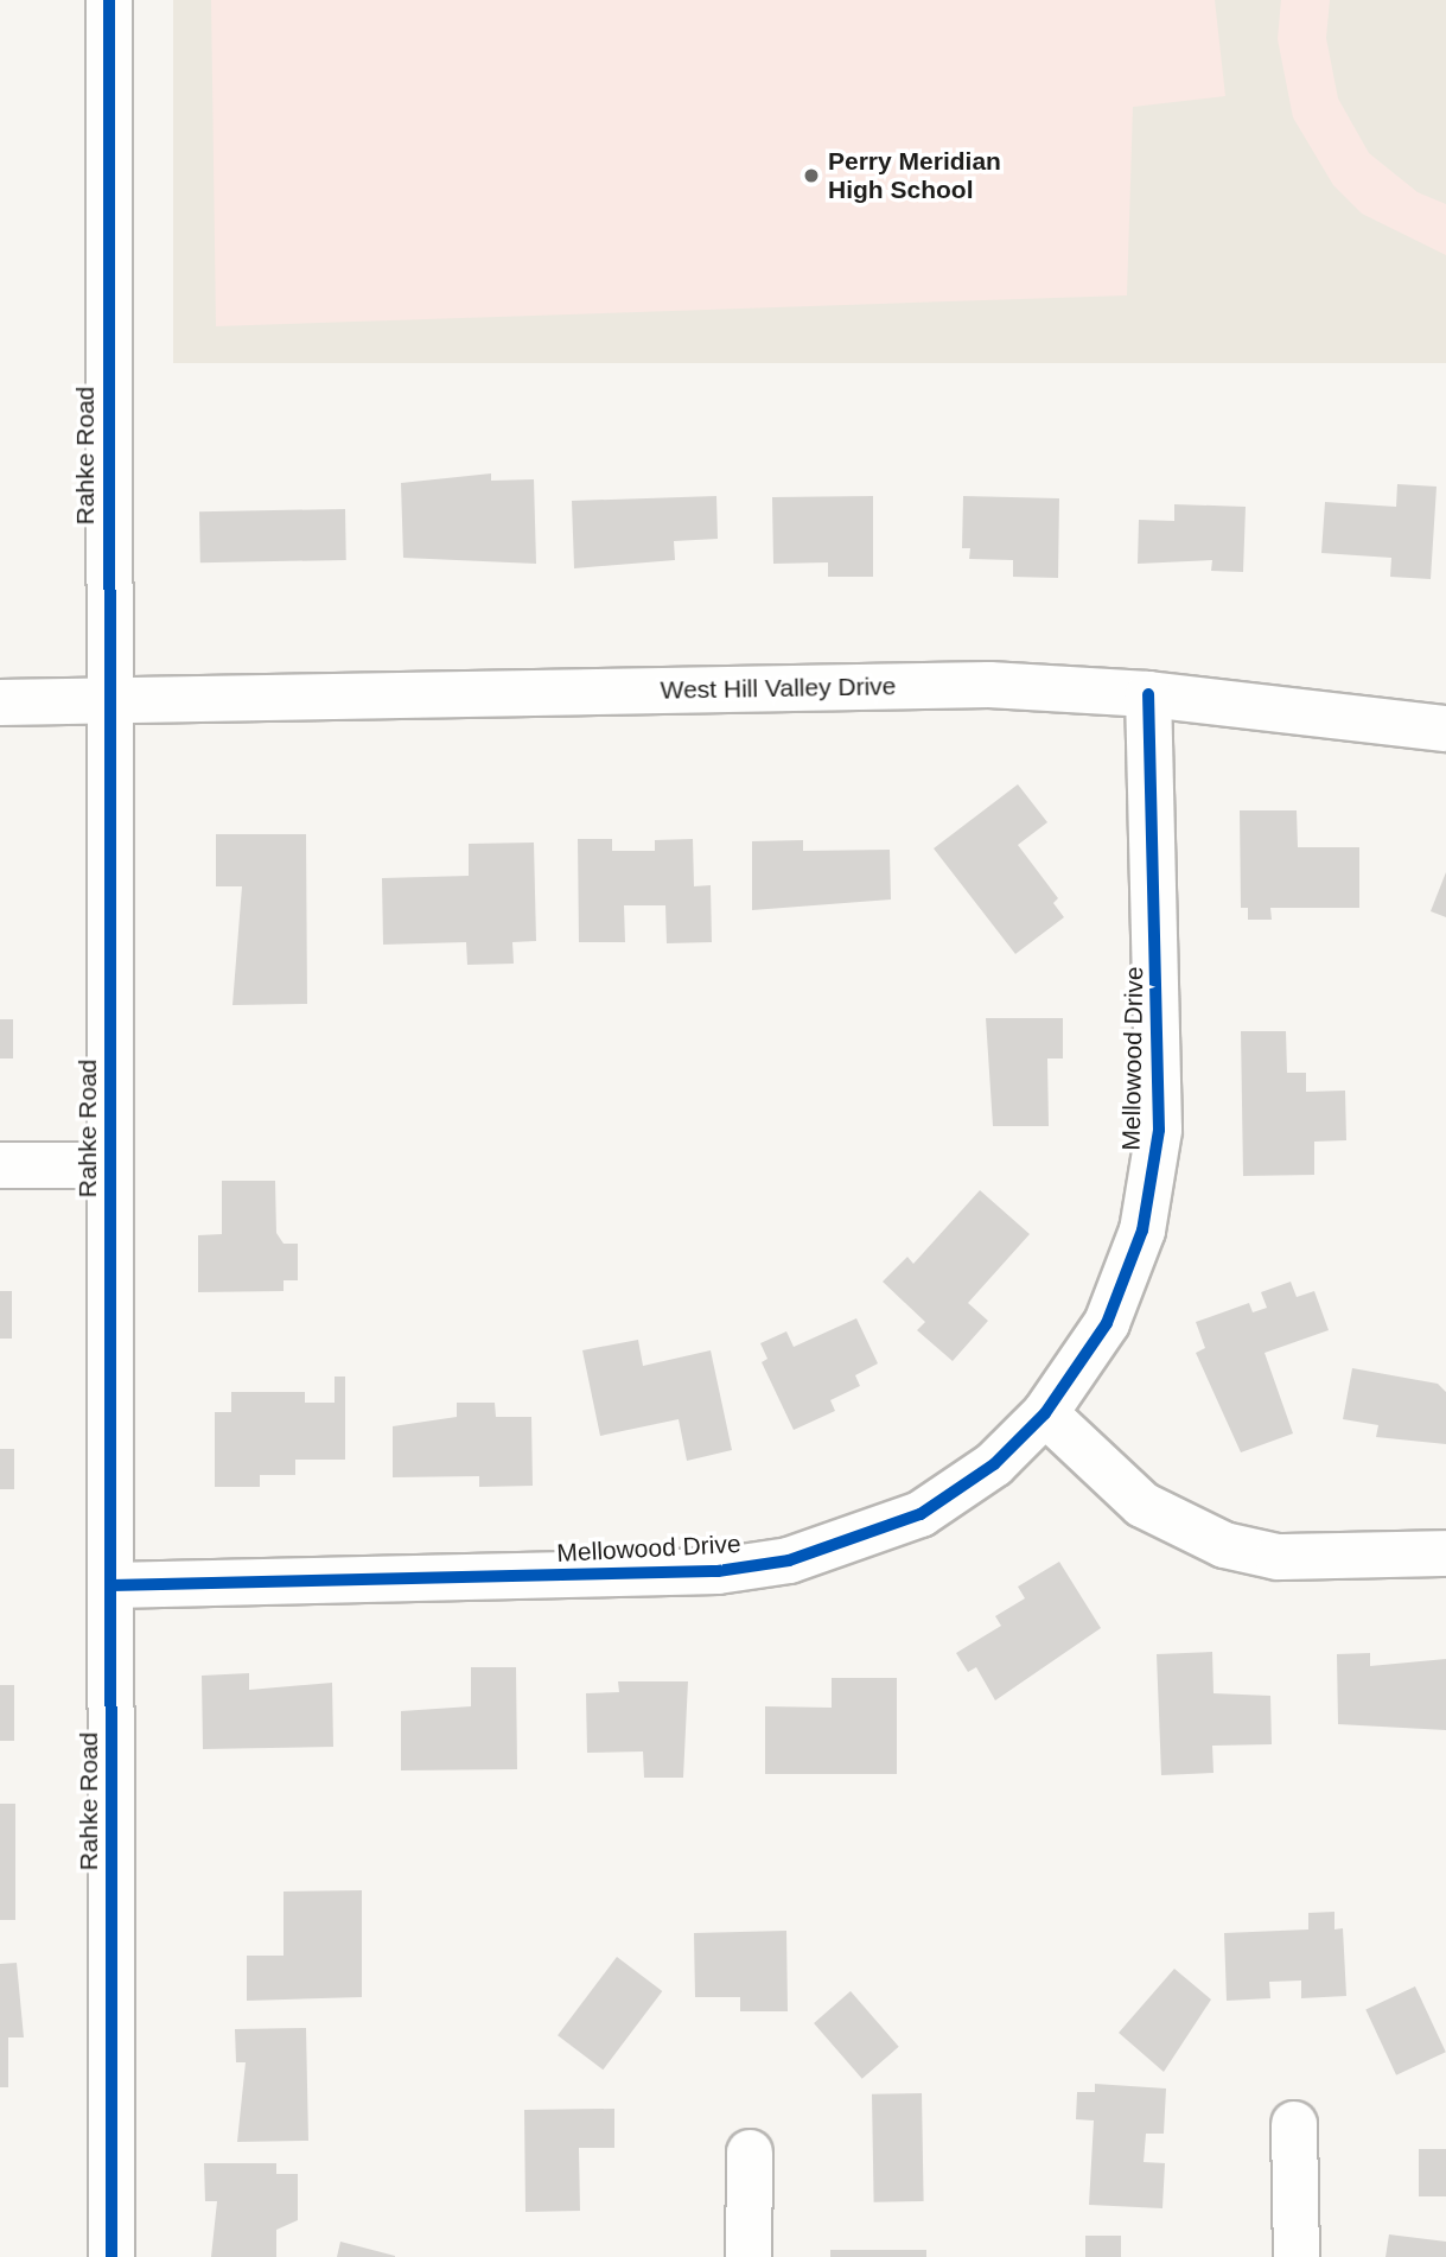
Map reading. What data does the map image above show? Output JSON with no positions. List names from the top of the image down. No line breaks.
{"streets":{"street":["Rahke Road","West Hill Valley Drive","Mellowood Drive"]},"crossings":[["Rahke Road","West Hill Valley Drive"],["Rahke Road","Mellowood Drive"],["West Hill Valley Drive","Mellowood Drive"]],"places":["Perry Meridian High School"]}
